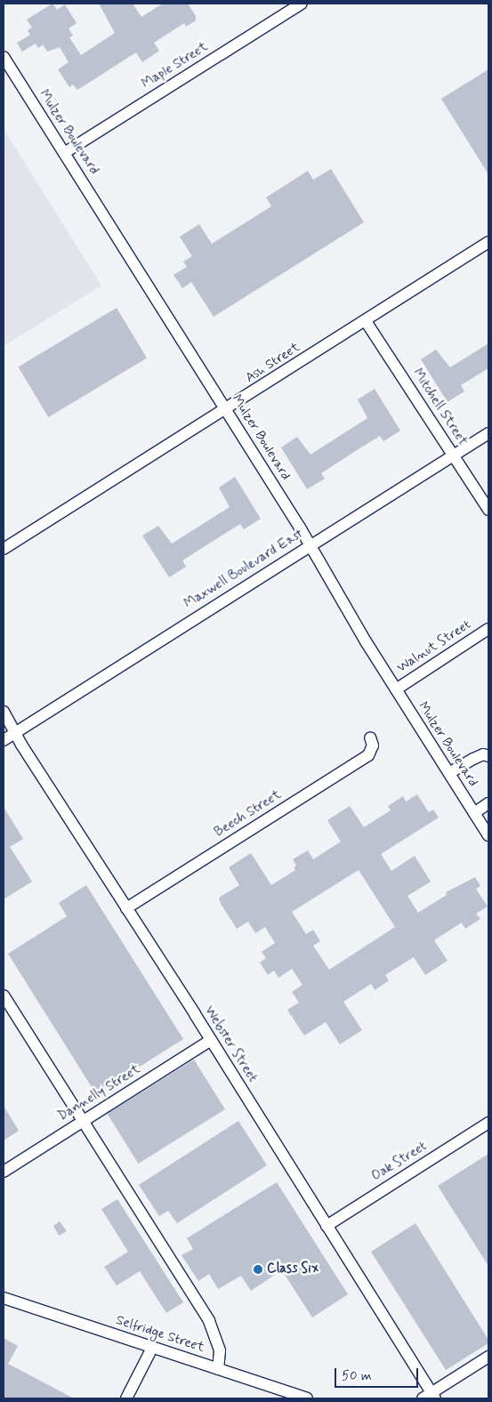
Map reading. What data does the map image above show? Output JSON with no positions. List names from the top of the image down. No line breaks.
{"streets":{"street":["Maple Street","Mulzer Boulevard","Ash Street","Mitchell Street","Maxwell Boulevard East","Walnut Street","Beech Street","Webster Street","Dannelly Street","Oak Street","Selfridge Street"]},"crossings":[["Maple Street","Mulzer Boulevard"],["Mulzer Boulevard","Ash Street"],["Mulzer Boulevard","Maxwell Boulevard East"],["Mulzer Boulevard","Walnut Street"],["Ash Street","Mitchell Street"],["Mitchell Street","Maxwell Boulevard East"],["Maxwell Boulevard East","Webster Street"],["Beech Street","Webster Street"],["Webster Street","Dannelly Street"],["Webster Street","Oak Street"]],"places":["Class Six"],"scale_bar":"50 m"}
